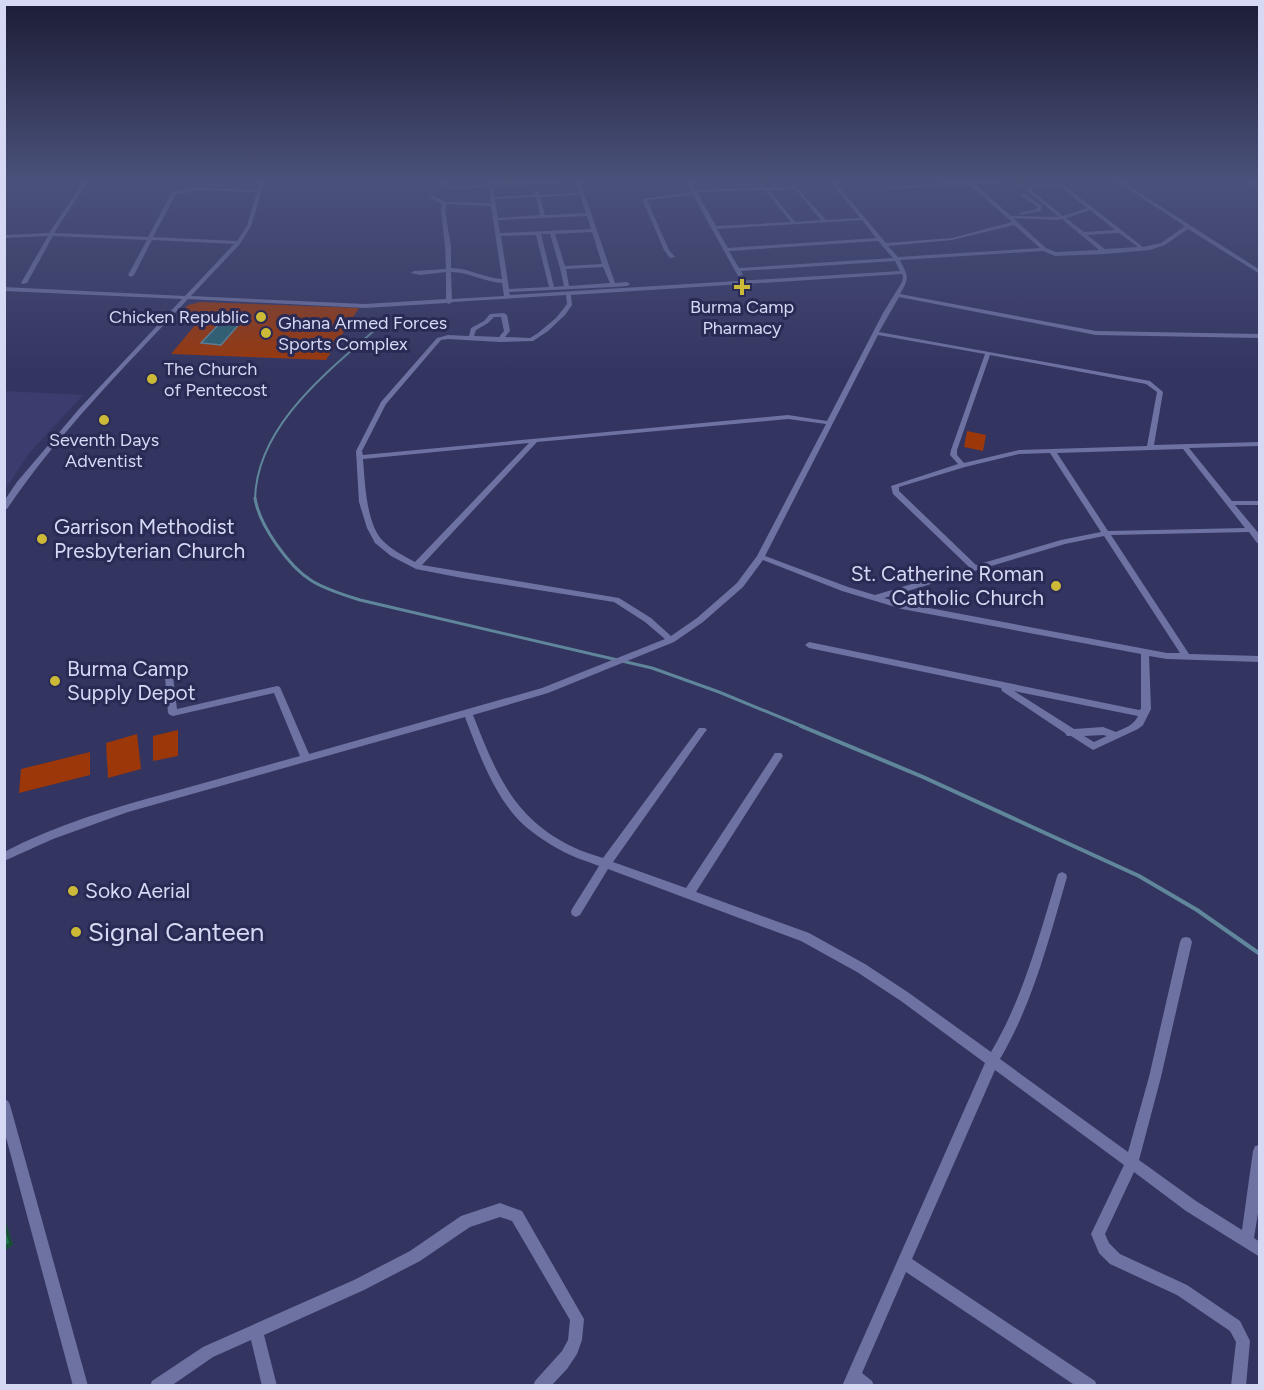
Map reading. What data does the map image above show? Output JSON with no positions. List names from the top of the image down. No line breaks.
{"places":{"health":["Burma Camp Pharmacy"],"other":["Chicken Republic","Ghana Armed Forces Sports Complex","The Church of Pentecost","Seventh Days Adventist","Garrison Methodist Presbyterian Church","St. Catherine Roman Catholic Church","Burma Camp Supply Depot","Soko Aerial","Signal Canteen"]}}
